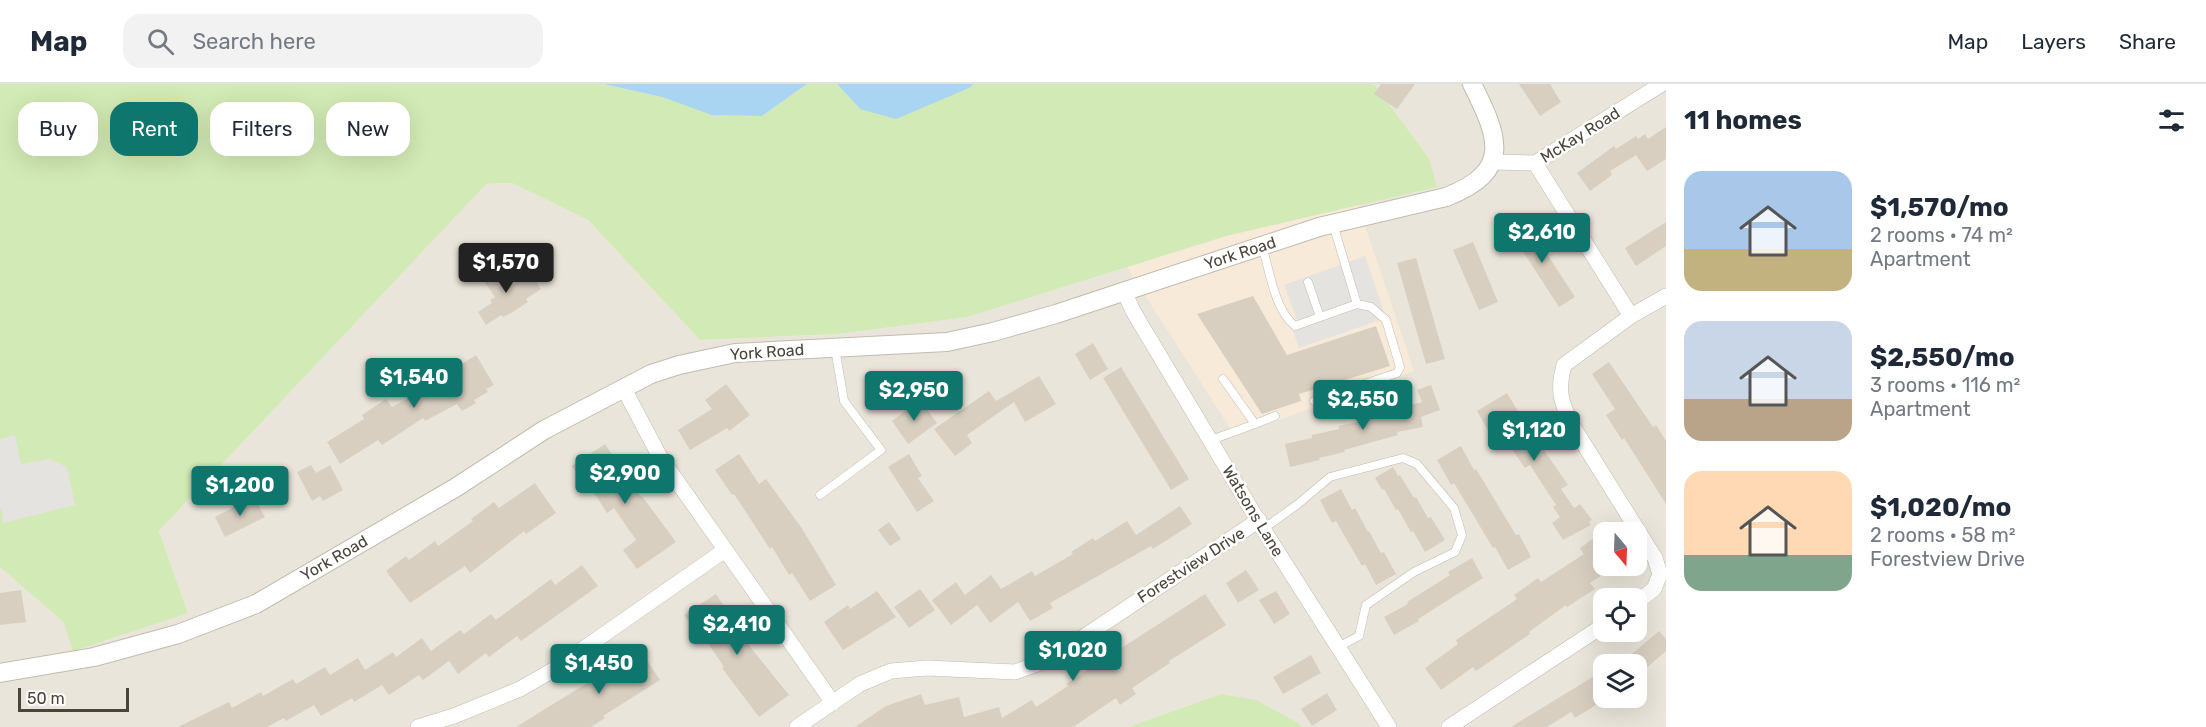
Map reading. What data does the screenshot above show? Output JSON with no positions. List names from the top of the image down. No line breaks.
{"streets":{"street":["McKay Road","York Road","Watsons Lane","Forestview Drive"]},"crossings":[["McKay Road","York Road"],["York Road","Watsons Lane"],["Watsons Lane","Forestview Drive"]],"scale_bar":"50 m","north":"bottom","page":{"header":"Map","search":"Search here","nav":["Map","Layers","Share"],"heading":"11 homes","chip":["Buy","Rent","Filters","New"],"list":[{"name":"$1,570/mo","note":"2 rooms · 74 m² · Apartment"},{"name":"$2,550/mo","note":"3 rooms · 116 m² · Apartment"},{"name":"$1,020/mo","note":"2 rooms · 58 m² · Forestview Drive"}],"price":["$2,610","$1,570","$1,540","$2,950","$2,550","$1,120","$2,900","$1,200","$2,410","$1,020","$1,450"],"scale":"50 m"}}
